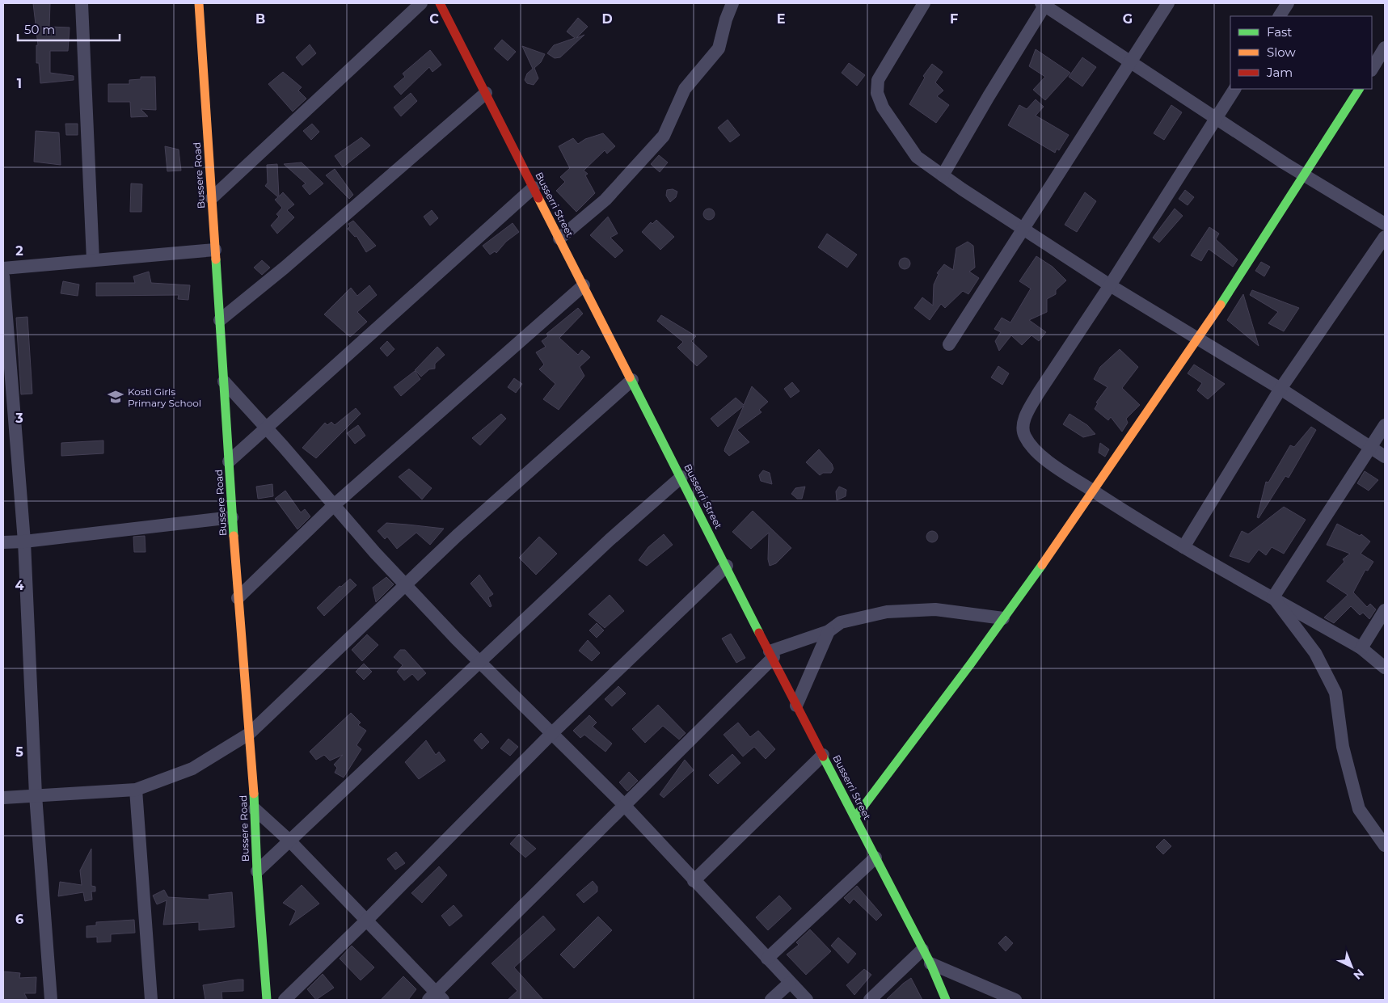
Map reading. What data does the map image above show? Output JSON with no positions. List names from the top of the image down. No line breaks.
{"streets":{"main road":["Bussere Road","Busserri Street"]},"places":{"school or university":["Kosti Girls Primary School"]},"legend":["Fast","Slow","Jam"],"scale_bar":"50 m","north":"bottom right","grid":{"columns":["B","C","D","E","F","G"],"rows":["1","2","3","4","5","6"]}}
